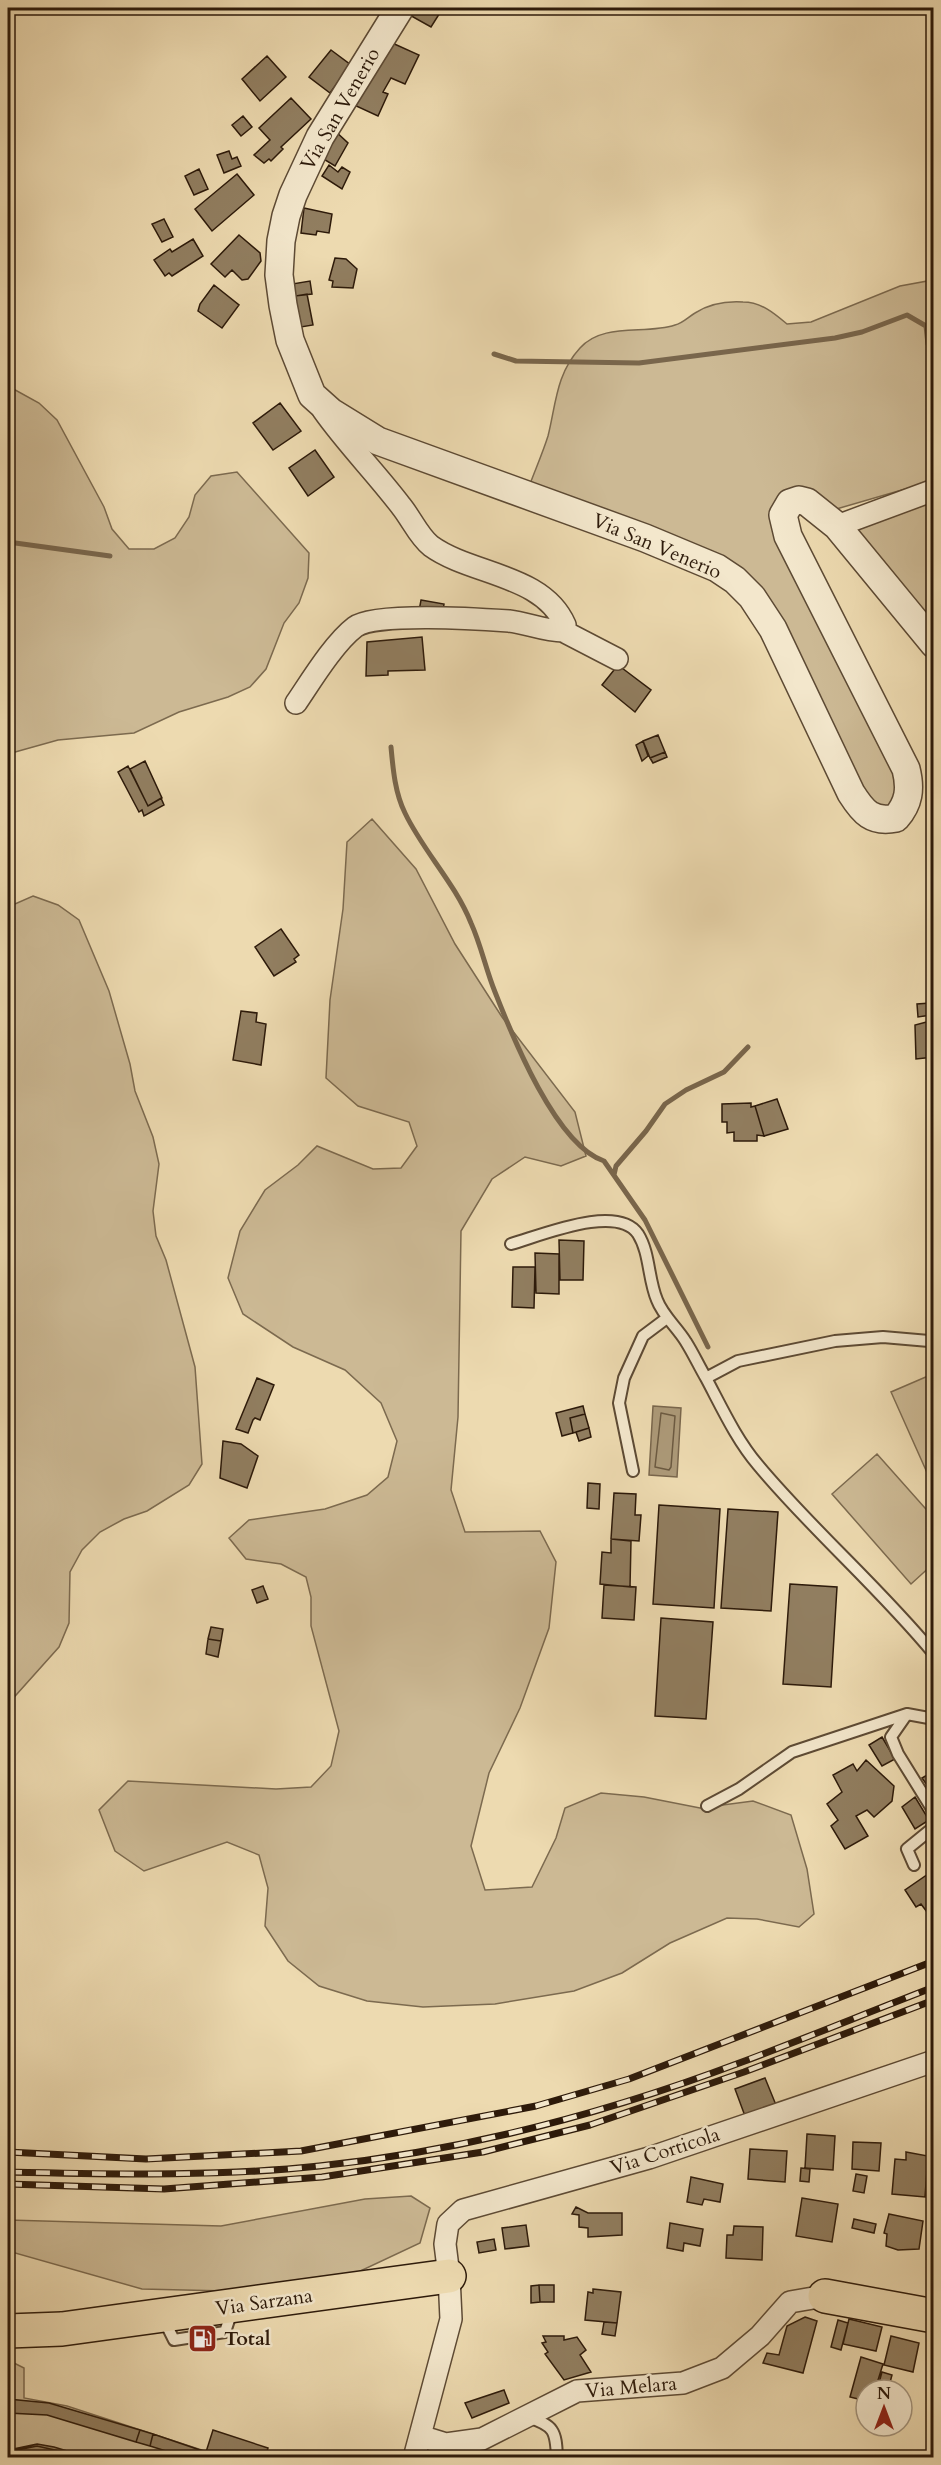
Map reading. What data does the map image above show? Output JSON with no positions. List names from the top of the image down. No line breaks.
{"streets":{"main road":["Via Sarzana"],"street":["Via San Venerio","Via Corticola","Via Melara"]},"crossings":[["Via Corticola","Via Sarzana"],["Via Corticola","Via Melara"]],"places":{"fuel station":["Total"]},"north":"top"}
